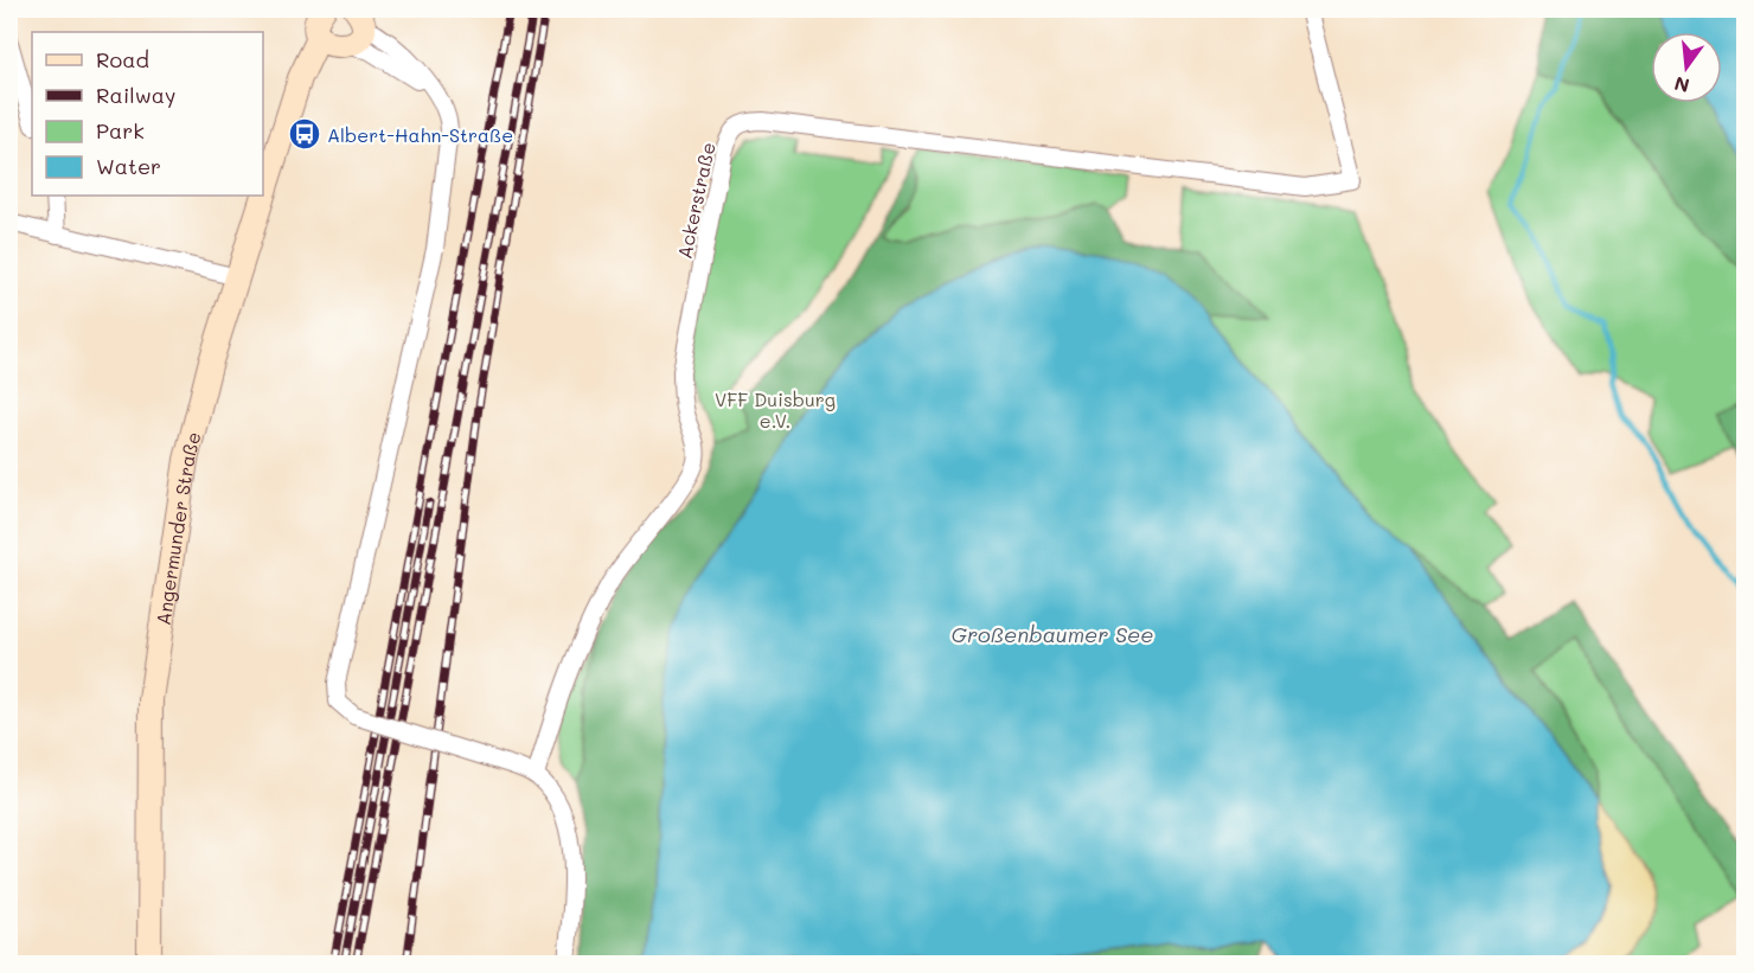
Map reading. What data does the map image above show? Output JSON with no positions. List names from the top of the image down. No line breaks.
{"streets":{"main road":["Angermunder Straße"],"street":["Ackerstraße"]},"water":["Großenbaumer See"],"parks":["VFF Duisburg e.V."],"places":{"bus stop":["Albert-Hahn-Straße"]},"legend":["Road","Railway","Park","Water"],"north":"bottom"}
